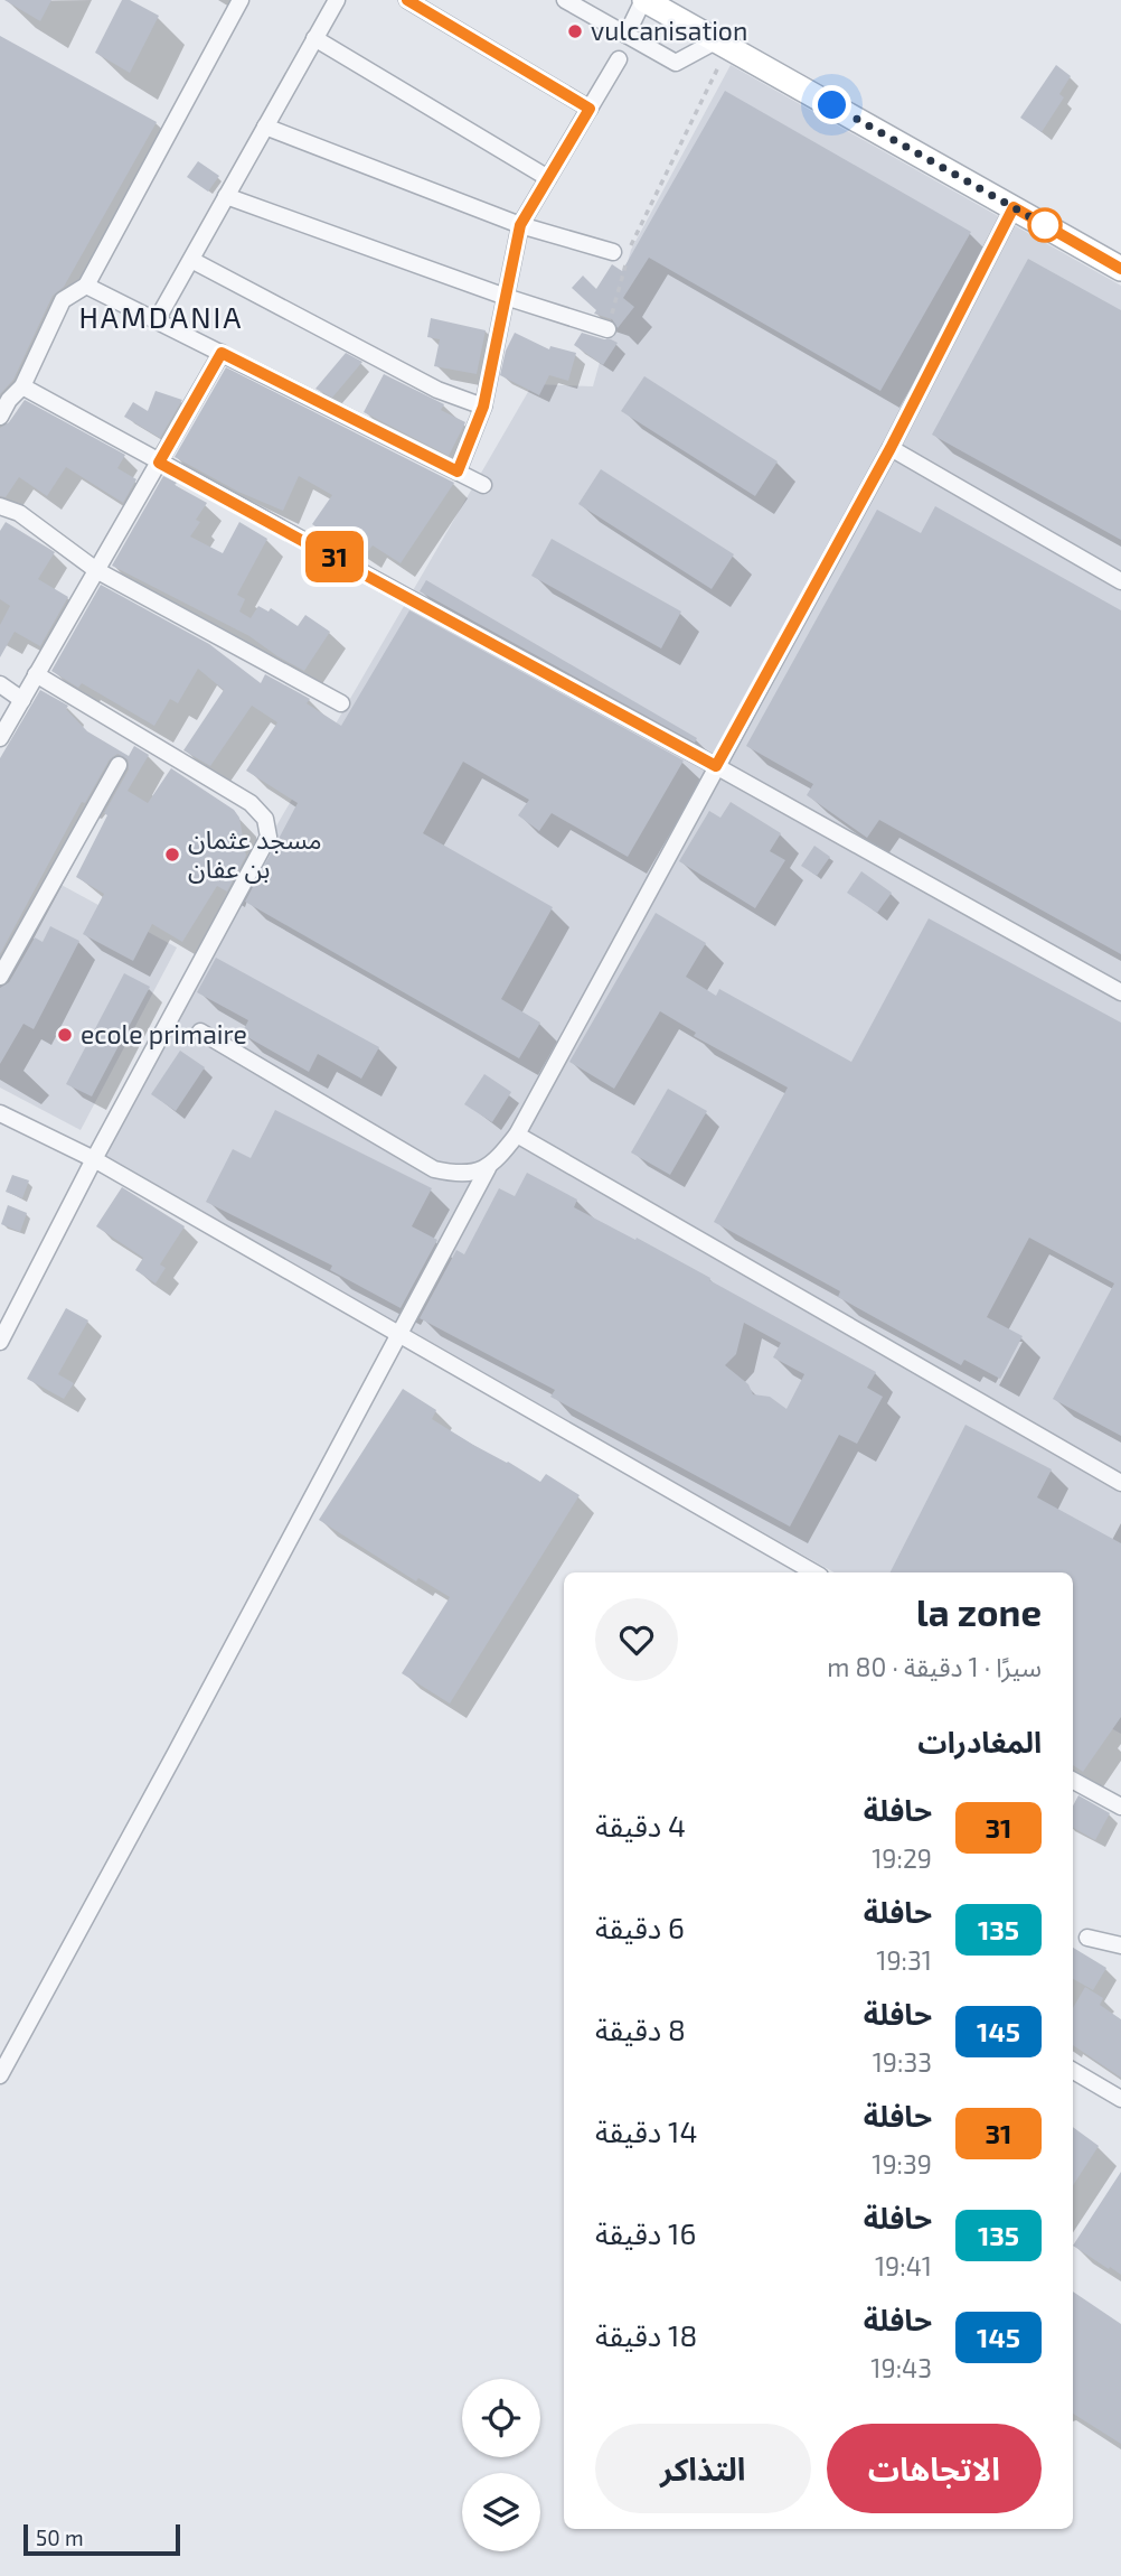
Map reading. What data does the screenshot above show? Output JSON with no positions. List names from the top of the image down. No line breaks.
{"districts":["HAMDANIA"],"places":["vulcanisation","مسجد عثمان بن عفان","ecole primaire"],"lines":["bus line 31"],"scale_bar":"50 m","page":{"on_map":"31","heading":[["la zone","سيرًا · 1 دقيقة · 80 m"],"المغادرات"],"list":[{"mark":"31","name":"حافلة","note":"19:29","value":"4 دقيقة"},{"mark":"135","name":"حافلة","note":"19:31","value":"6 دقيقة"},{"mark":"145","name":"حافلة","note":"19:33","value":"8 دقيقة"},{"mark":"31","name":"حافلة","note":"19:39","value":"14 دقيقة"},{"mark":"135","name":"حافلة","note":"19:41","value":"16 دقيقة"},{"mark":"145","name":"حافلة","note":"19:43","value":"18 دقيقة"}],"buttons":["الاتجاهات","التذاكر"],"scale":"50 m"}}
